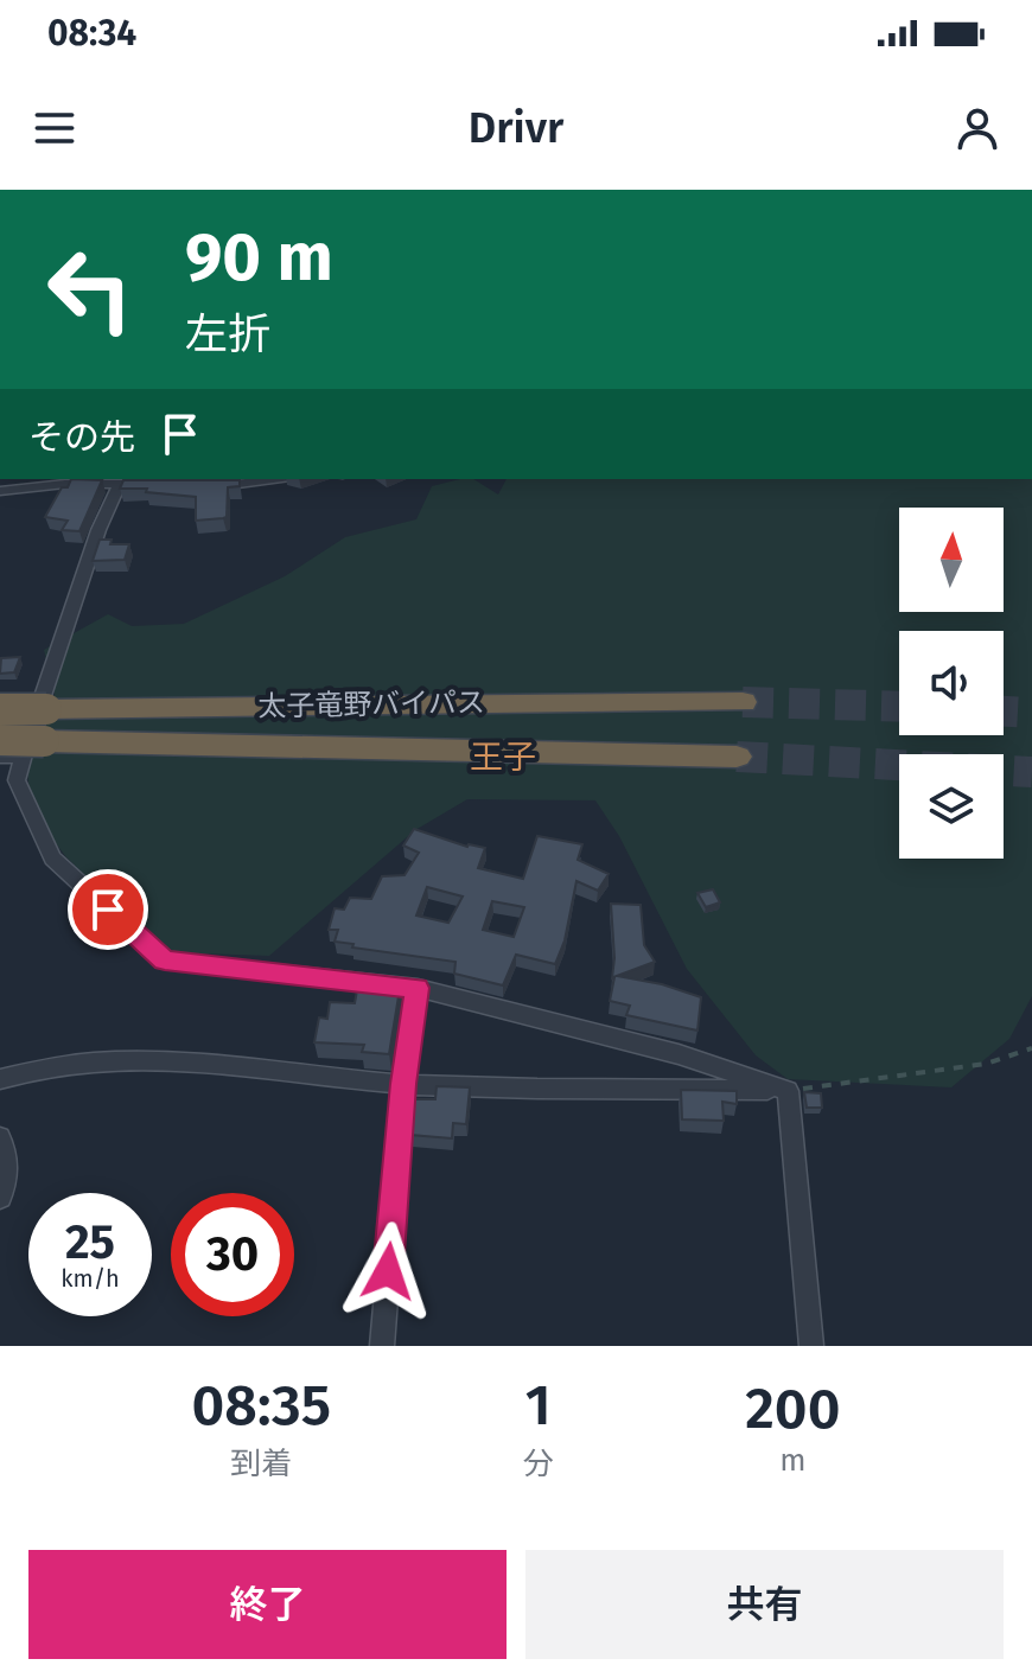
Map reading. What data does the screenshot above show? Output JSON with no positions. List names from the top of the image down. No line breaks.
{"streets":{"highway":["太子竜野バイパス"]},"districts":["王子"],"north":"top","page":{"status":"08:34","header":"Drivr","turn":["90 m","左折"],"then":"その先","speed":"25 km/h","limit":"30","eta":["08:35","到着","1","分","200","m"],"buttons":["終了","共有"]}}
